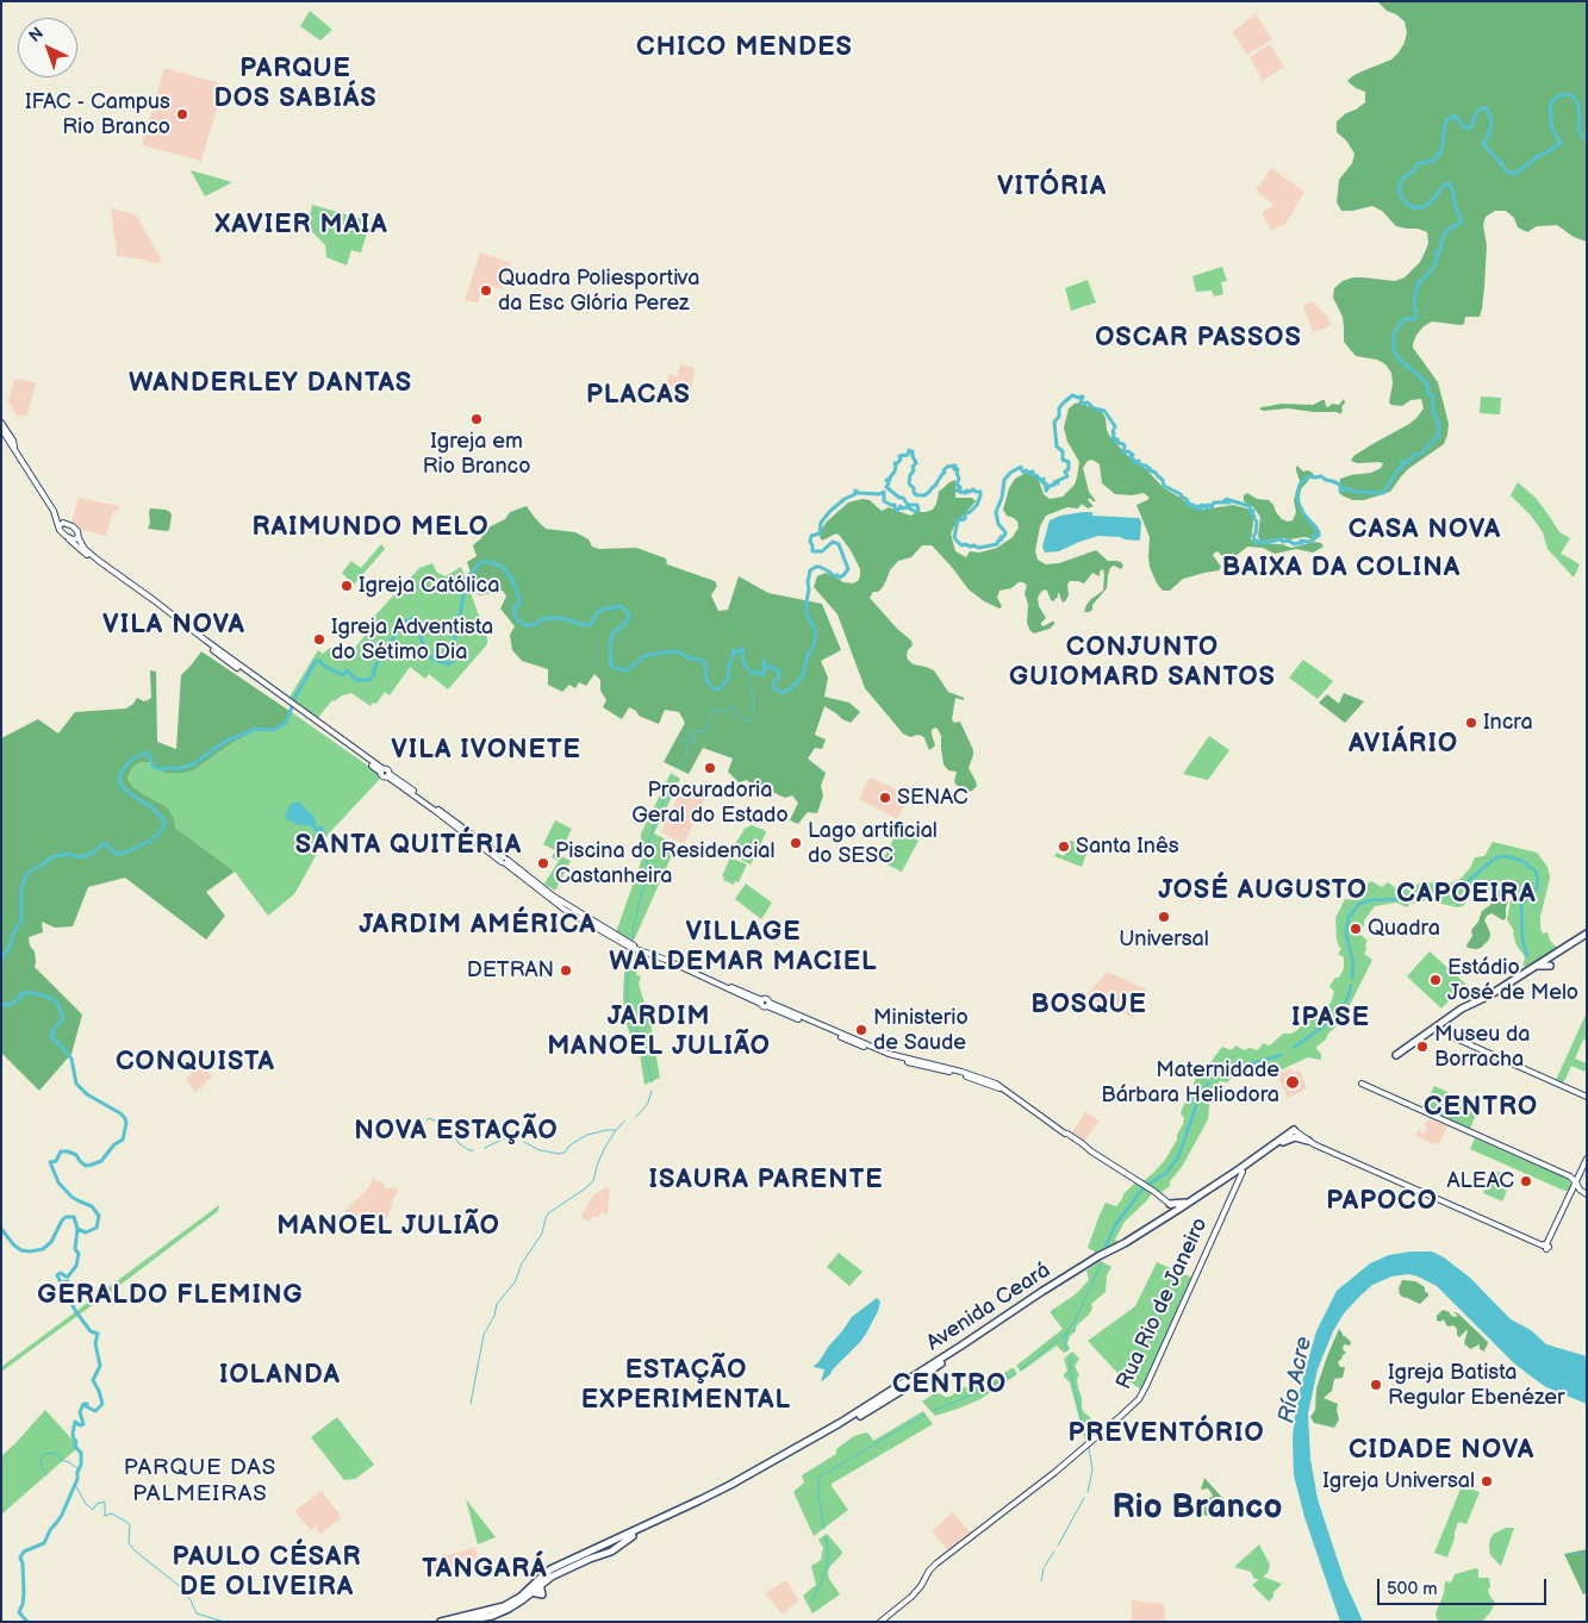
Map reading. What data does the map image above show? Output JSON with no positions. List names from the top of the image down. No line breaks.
{"streets":{"main road":["Rua Rio de Janeiro","Avenida Ceará"]},"crossings":[["Rua Rio de Janeiro","Avenida Ceará"]],"districts":["CHICO MENDES","PARQUE DOS SABIÁS","VITÓRIA","XAVIER MAIA","OSCAR PASSOS","WANDERLEY DANTAS","PLACAS","RAIMUNDO MELO","CASA NOVA","BAIXA DA COLINA","VILA NOVA","CONJUNTO GUIOMARD SANTOS","AVIÁRIO","VILA IVONETE","SANTA QUITÉRIA","JOSÉ AUGUSTO","CAPOEIRA","JARDIM AMÉRICA","VILLAGE WALDEMAR MACIEL","BOSQUE","JARDIM MANOEL JULIÃO","IPASE","CONQUISTA","CENTRO","NOVA ESTAÇÃO","ISAURA PARENTE","PAPOCO","MANOEL JULIÃO","GERALDO FLEMING","ESTAÇÃO EXPERIMENTAL","IOLANDA","CENTRO","PREVENTÓRIO","CIDADE NOVA","PARQUE DAS PALMEIRAS","Rio Branco","PAULO CÉSAR DE OLIVEIRA","TANGARÁ"],"water":["Río Acre"],"places":["IFAC - Campus Rio Branco","Quadra Poliesportiva da Esc Glória Perez","Igreja em Rio Branco","Igreja Católica","Igreja Adventista do Sétimo Dia","Incra","Procuradoria Geral do Estado","SENAC","Lago artificial do SESC","Santa Inês","Piscina do Residencial Castanheira","Universal","Quadra","DETRAN","Estádio José de Melo","Ministerio de Saude","Museu da Borracha","Maternidade Bárbara Heliodora","ALEAC","Igreja Batista Regular Ebenézer","Igreja Universal"],"scale_bar":"500 m","north":"top left"}
